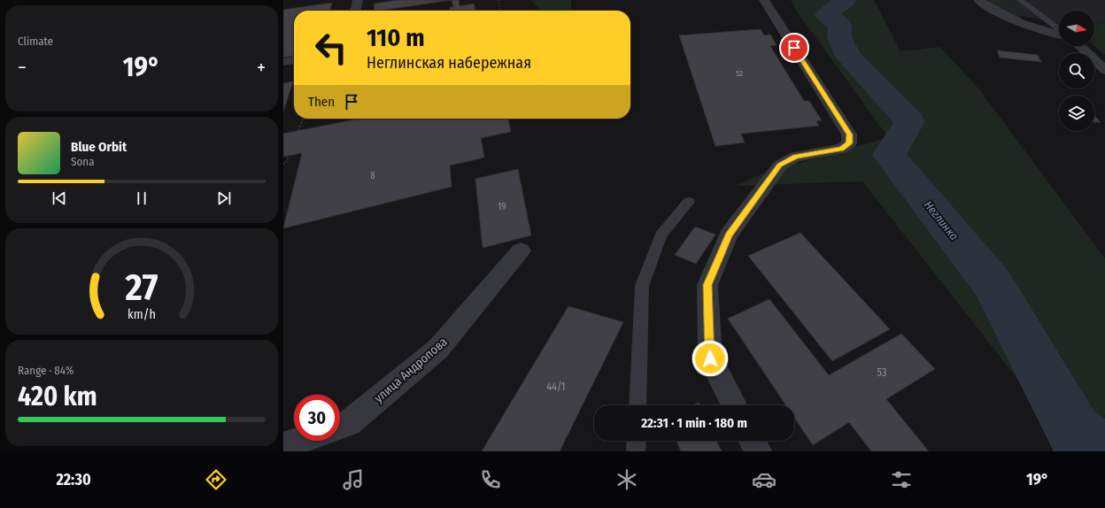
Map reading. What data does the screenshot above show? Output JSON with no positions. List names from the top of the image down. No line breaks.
{"streets":{"street":["улица Андропова"]},"water":["Неглинка"],"house_numbers":["52","8","19","53","44/1"],"north":"right","page":{"tile":["Climate",["Range · 84%","420 km"]],"turn":["110 m","Неглинская набережная"],"heat":["−","19°","+"],"then":"Then","song":["Blue Orbit","Sona"],"limit":"30","trip":"22:31 · 1 min · 180 m","tabs":["22:30","19°"],"gauge":["27","km/h"]}}
